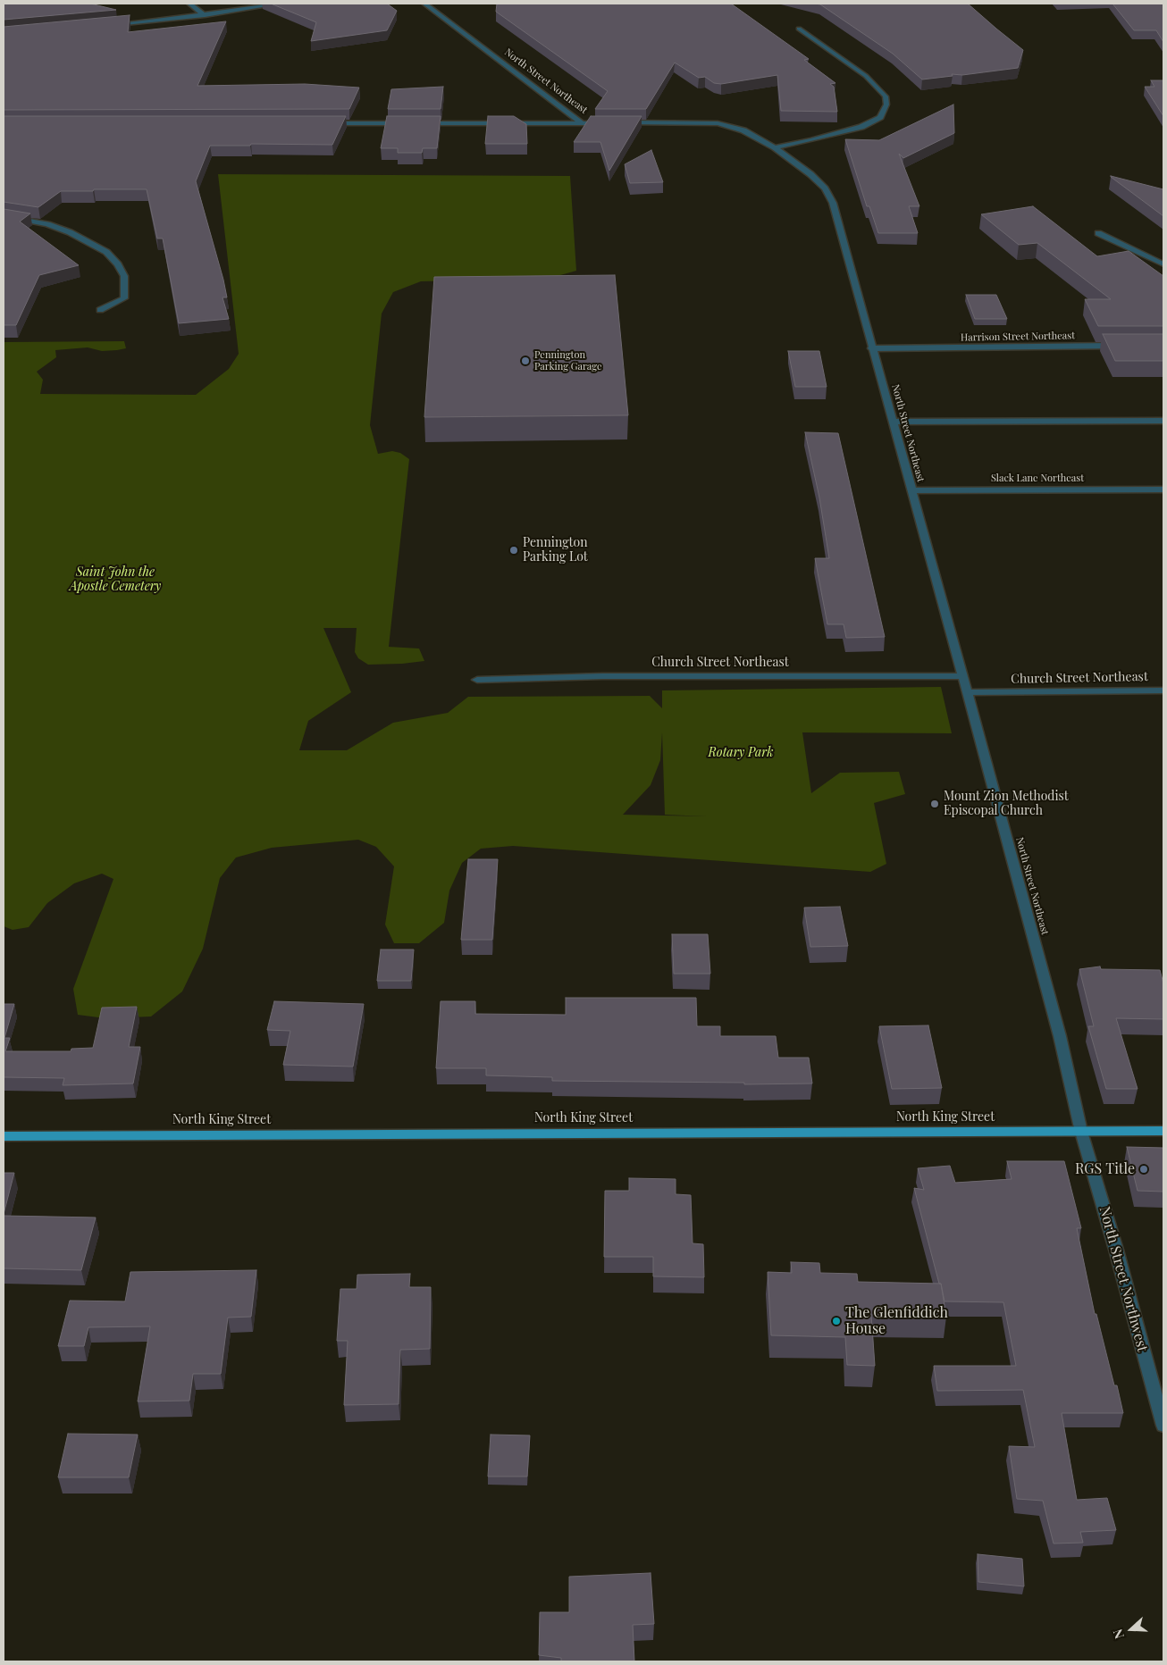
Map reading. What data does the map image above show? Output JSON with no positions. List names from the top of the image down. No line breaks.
{"streets":{"main road":["North King Street"],"street":["North Street Northeast","Harrison Street Northeast","Slack Lane Northeast","Church Street Northeast","North Street Northwest"]},"crossings":[["North Street Northeast","Harrison Street Northeast"],["North Street Northeast","Slack Lane Northeast"],["North Street Northeast","Church Street Northeast"],["North Street Northeast","North King Street"],["North Street Northeast","North Street Northwest"],["North King Street","North Street Northwest"]],"parks":["Saint John the Apostle Cemetery","Rotary Park"],"places":["Pennington Parking Garage","Pennington Parking Lot","Mount Zion Methodist Episcopal Church","RGS Title","The Glenfiddich House"],"north":"left"}
